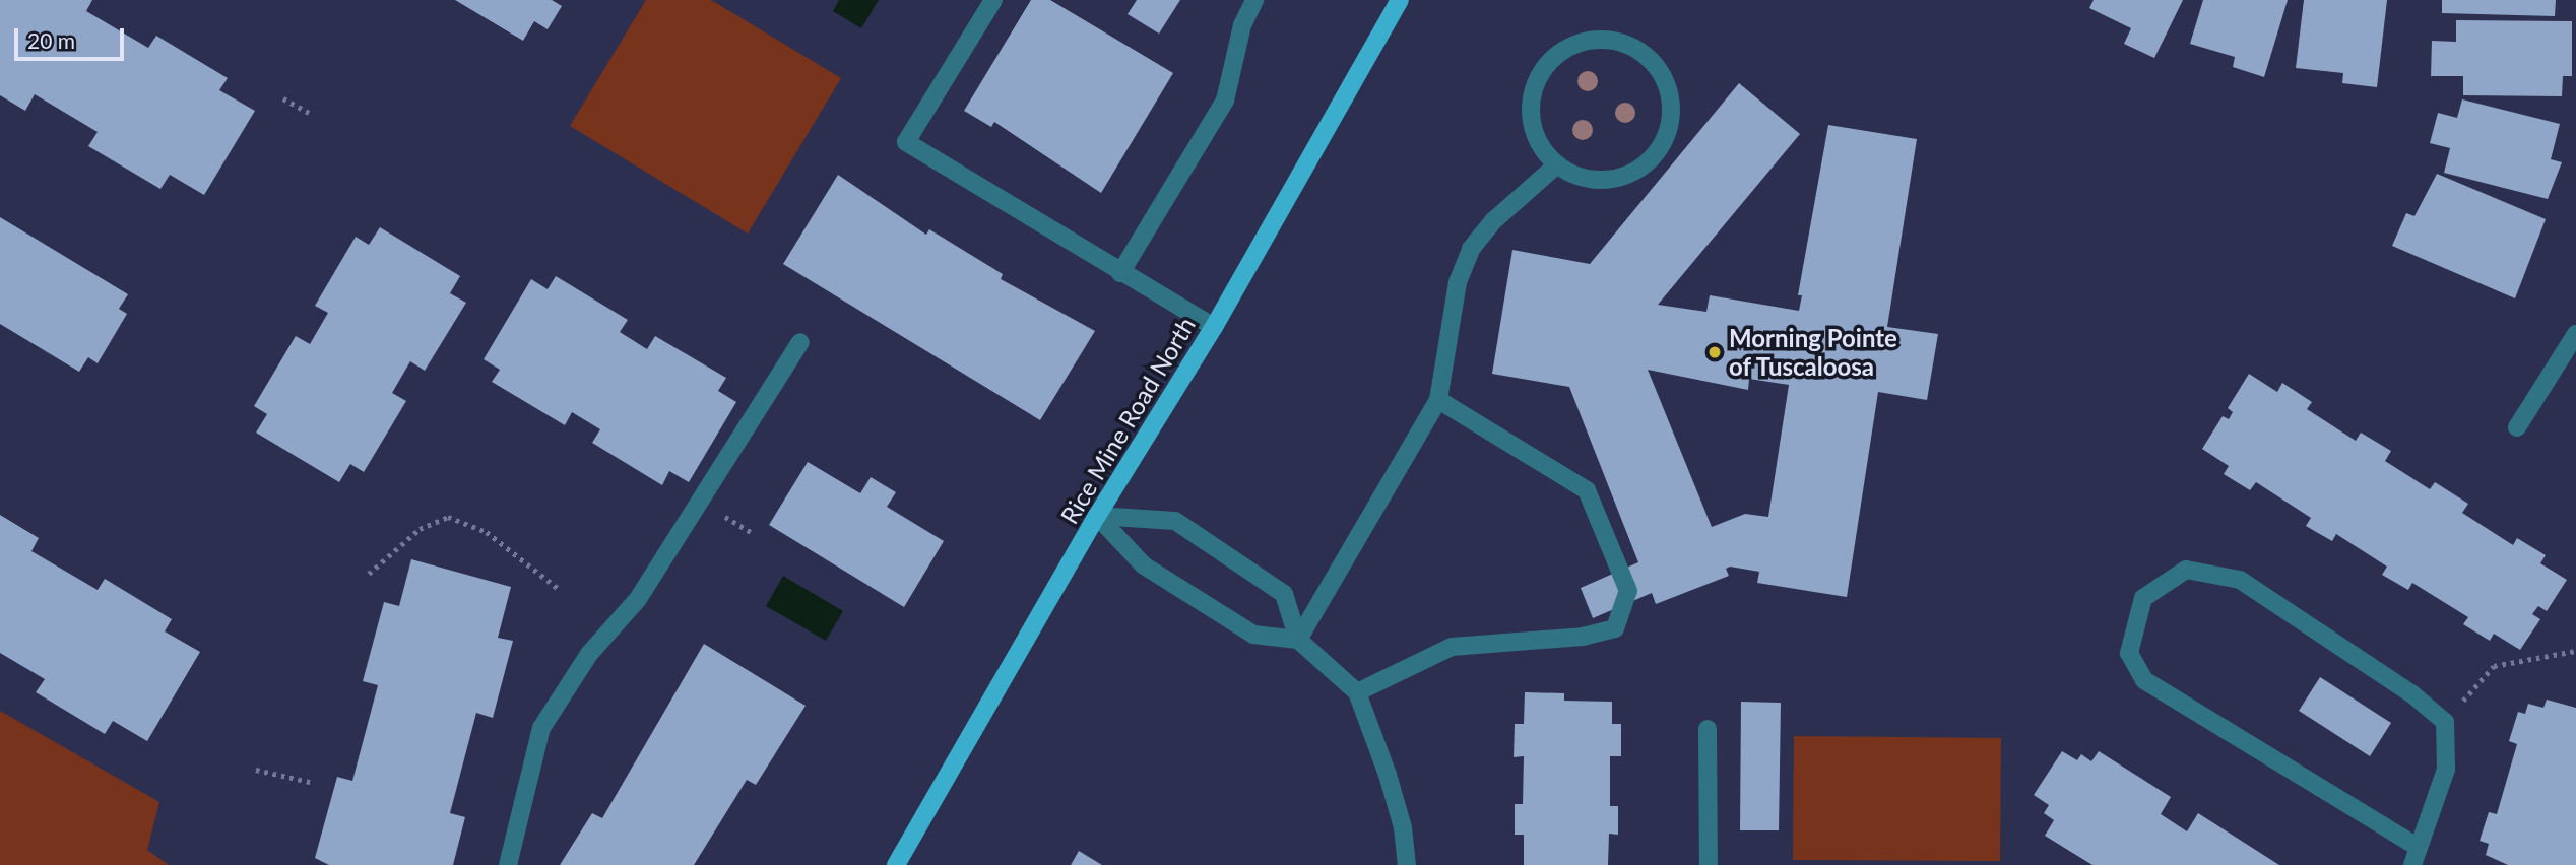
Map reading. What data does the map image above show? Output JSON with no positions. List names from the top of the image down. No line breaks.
{"streets":{"main road":["Rice Mine Road North"]},"places":["Morning Pointe of Tuscaloosa"],"scale_bar":"20 m"}
